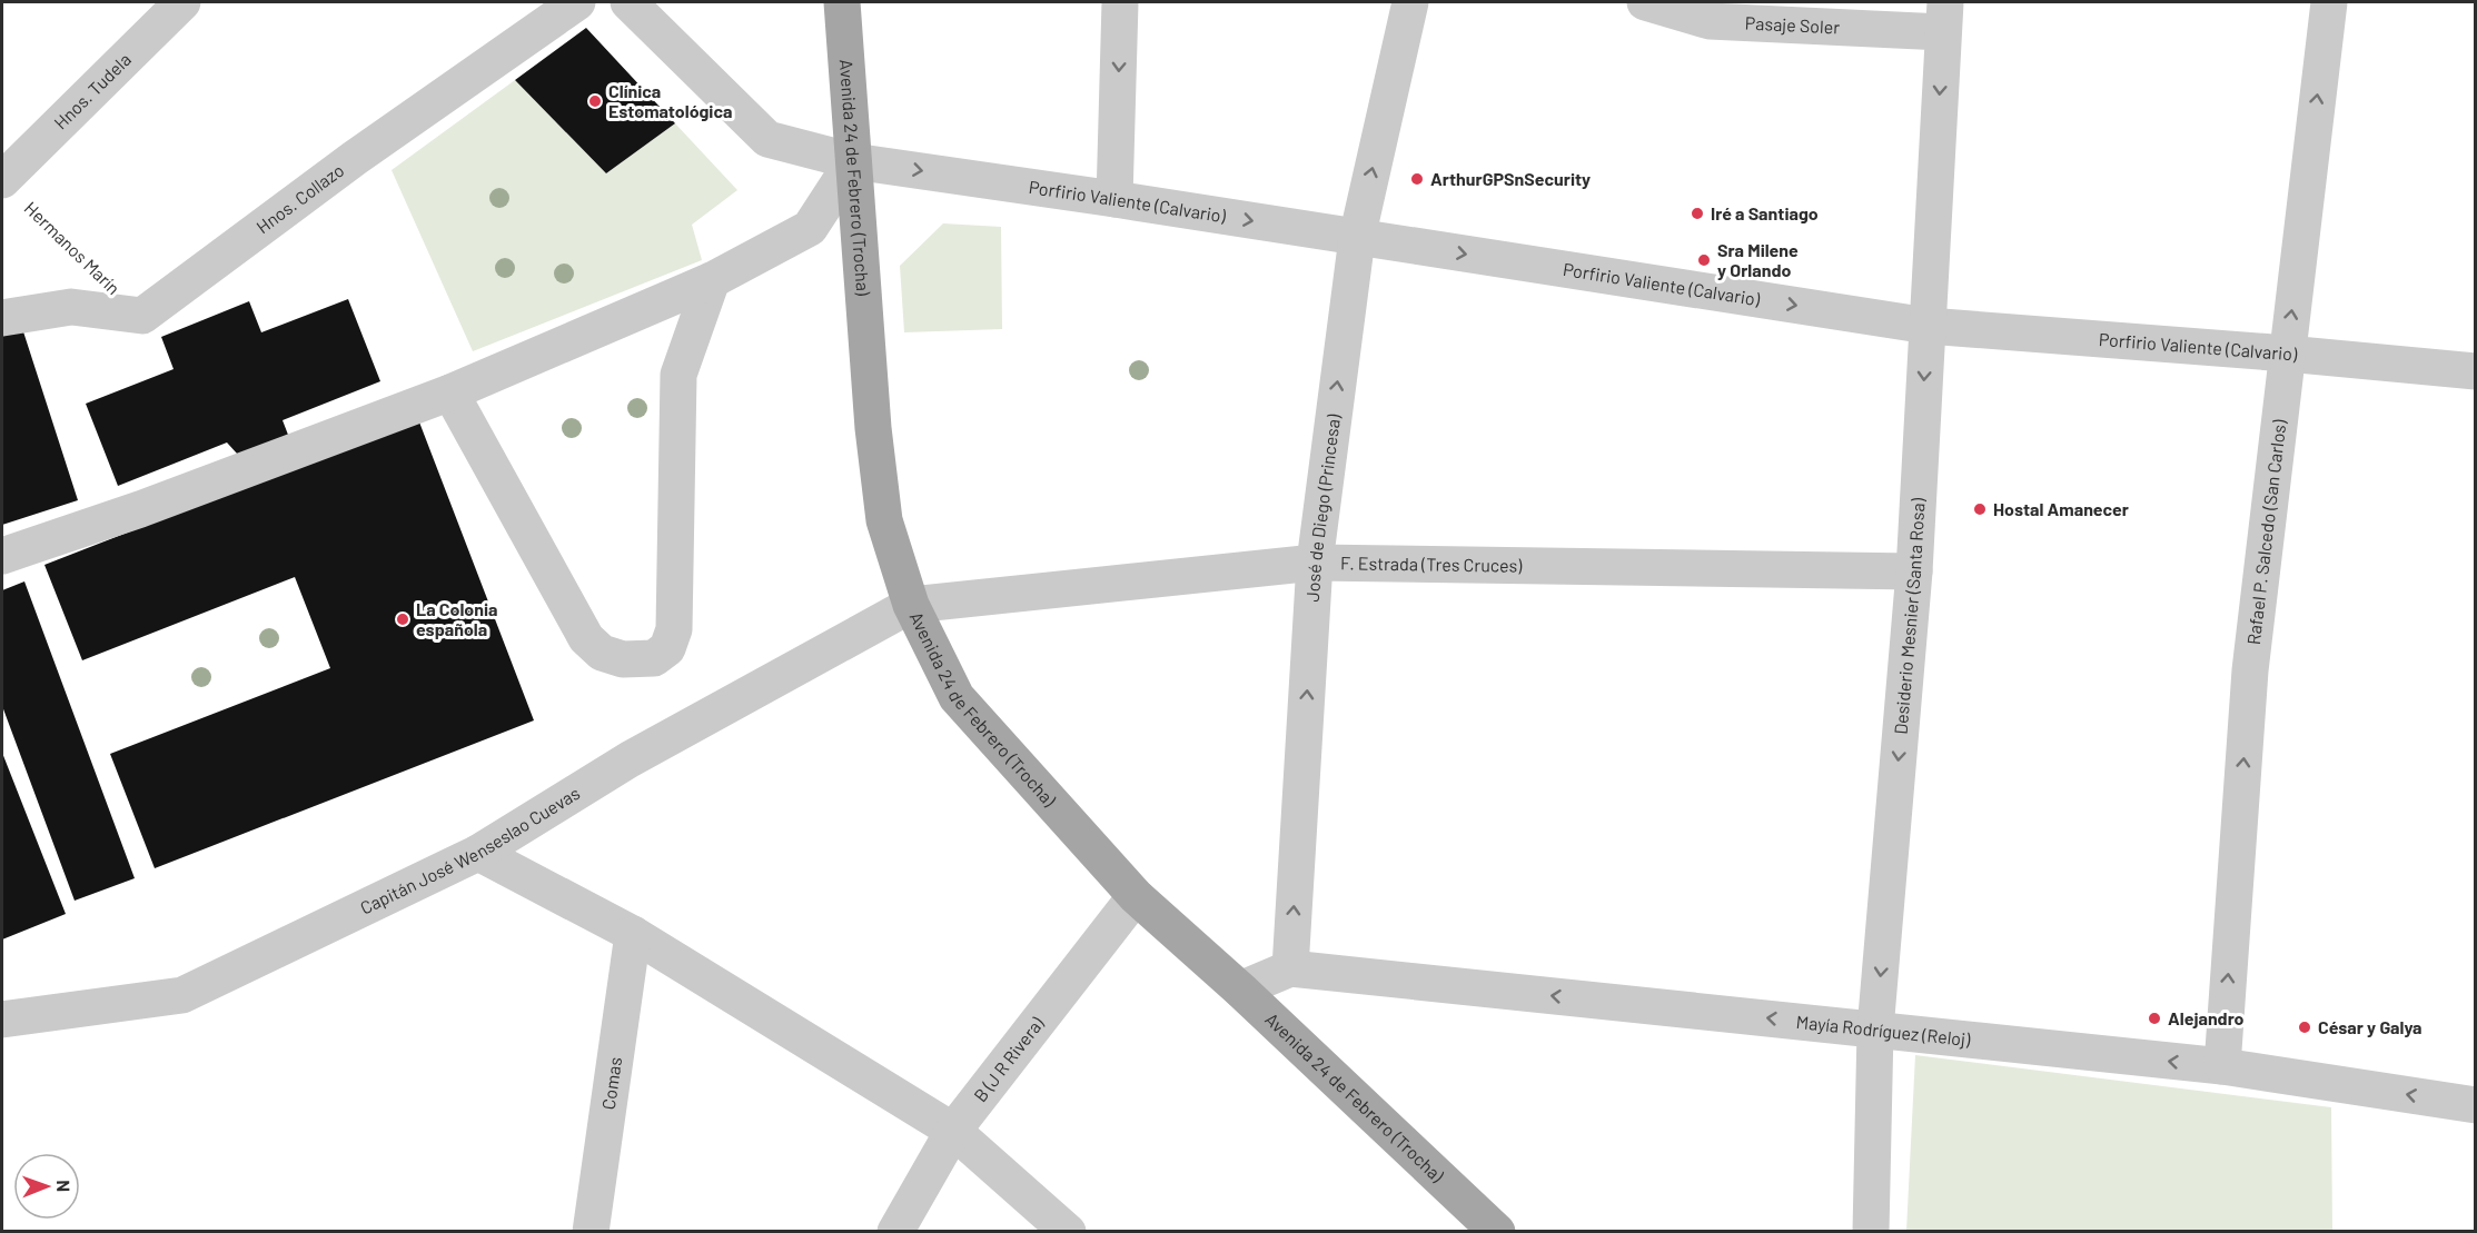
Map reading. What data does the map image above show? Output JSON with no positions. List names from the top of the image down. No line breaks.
{"streets":{"main road":["Avenida 24 de Febrero (Trocha)"],"street":["Pasaje Soler","Hnos. Tudela","Hnos. Collazo","Porfirio Valiente (Calvario)","José de Diego (Princesa)","Rafael P. Salcedo (San Carlos)","F. Estrada (Tres Cruces)","Desiderio Mesnier (Santa Rosa)","Capitán José Wenseslao Cuevas","Mayía Rodríguez (Reloj)","B (J R Rivera)","Comas"],"path":["Hermanos Marín"]},"crossings":[["Pasaje Soler","Desiderio Mesnier (Santa Rosa)"],["Hnos. Tudela","Hermanos Marín"],["Avenida 24 de Febrero (Trocha)","Porfirio Valiente (Calvario)"],["Avenida 24 de Febrero (Trocha)","F. Estrada (Tres Cruces)"],["Avenida 24 de Febrero (Trocha)","Capitán José Wenseslao Cuevas"],["Avenida 24 de Febrero (Trocha)","B (J R Rivera)"],["Hnos. Collazo","Hermanos Marín"],["Porfirio Valiente (Calvario)","José de Diego (Princesa)"],["Porfirio Valiente (Calvario)","Rafael P. Salcedo (San Carlos)"],["Porfirio Valiente (Calvario)","Desiderio Mesnier (Santa Rosa)"],["José de Diego (Princesa)","F. Estrada (Tres Cruces)"],["José de Diego (Princesa)","Mayía Rodríguez (Reloj)"],["Rafael P. Salcedo (San Carlos)","Mayía Rodríguez (Reloj)"],["F. Estrada (Tres Cruces)","Desiderio Mesnier (Santa Rosa)"],["F. Estrada (Tres Cruces)","Capitán José Wenseslao Cuevas"],["Desiderio Mesnier (Santa Rosa)","Mayía Rodríguez (Reloj)"]],"one_way":["Porfirio Valiente (Calvario)","José de Diego (Princesa)","Rafael P. Salcedo (San Carlos)","Desiderio Mesnier (Santa Rosa)","Mayía Rodríguez (Reloj)"],"places":["Clínica Estomatológica","ArthurGPSnSecurity","Iré a Santiago","Sra Milene y Orlando","Hostal Amanecer","La Colonia española","Alejandro","César y Galya"],"north":"right"}
